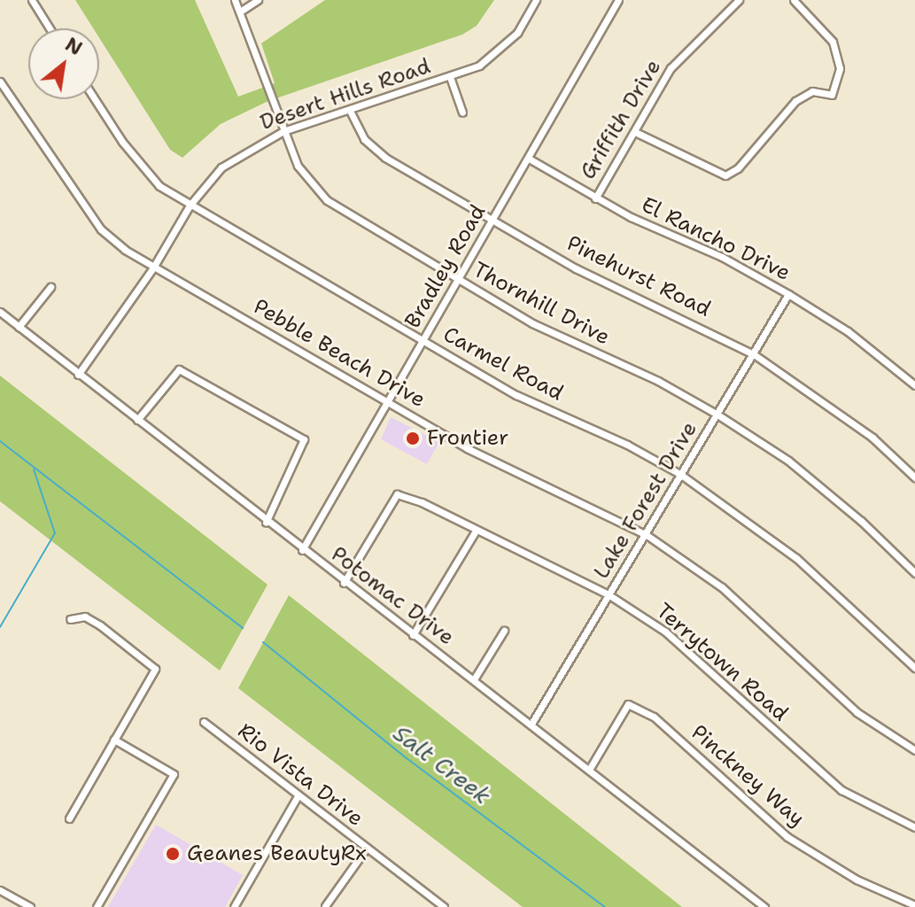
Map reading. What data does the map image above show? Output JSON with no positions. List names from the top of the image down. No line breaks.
{"streets":{"street":["Desert Hills Road","Griffith Drive","El Rancho Drive","Bradley Road","Pinehurst Road","Thornhill Drive","Pebble Beach Drive","Carmel Road","Lake Forest Drive","Potomac Drive","Terrytown Road","Rio Vista Drive","Pinckney Way"]},"crossings":[["Desert Hills Road","Pinehurst Road"],["Desert Hills Road","Thornhill Drive"],["Desert Hills Road","Pebble Beach Drive"],["Desert Hills Road","Carmel Road"],["Desert Hills Road","Potomac Drive"],["Griffith Drive","El Rancho Drive"],["El Rancho Drive","Bradley Road"],["El Rancho Drive","Lake Forest Drive"],["Bradley Road","Pinehurst Road"],["Bradley Road","Thornhill Drive"],["Bradley Road","Pebble Beach Drive"],["Bradley Road","Carmel Road"],["Bradley Road","Potomac Drive"],["Pinehurst Road","Lake Forest Drive"],["Thornhill Drive","Lake Forest Drive"],["Pebble Beach Drive","Lake Forest Drive"],["Carmel Road","Lake Forest Drive"],["Lake Forest Drive","Potomac Drive"],["Lake Forest Drive","Terrytown Road"],["Potomac Drive","Terrytown Road"],["Potomac Drive","Pinckney Way"]],"water":["Salt Creek"],"places":["Frontier","Geanes BeautyRx"],"north":"top right"}
